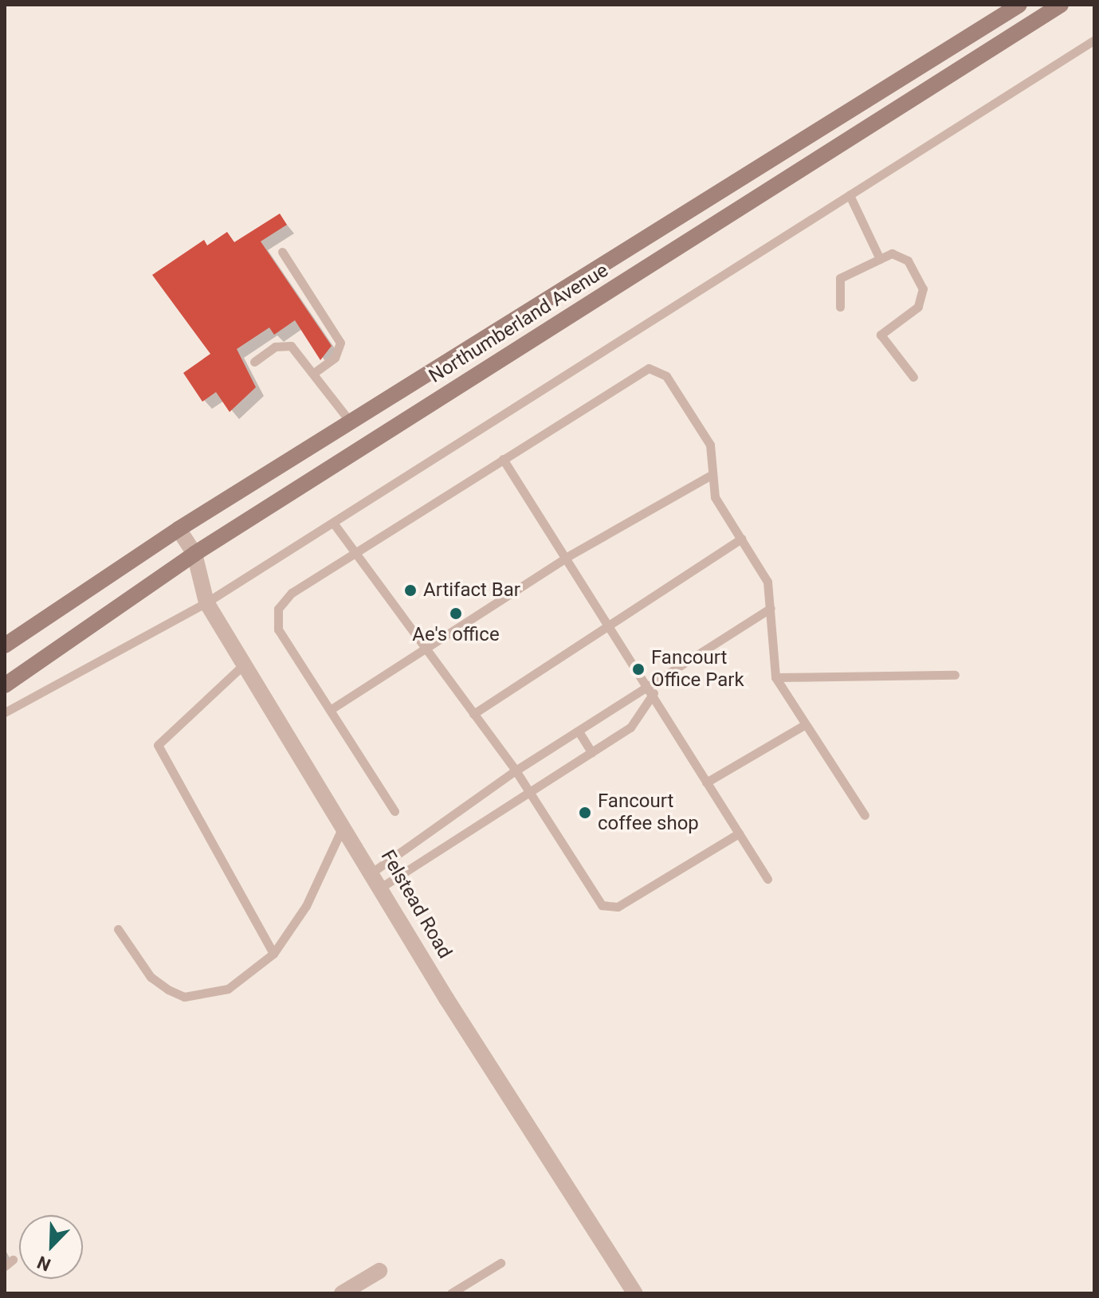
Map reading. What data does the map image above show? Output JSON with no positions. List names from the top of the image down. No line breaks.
{"streets":{"main road":["Northumberland Avenue"],"street":["Felstead Road"]},"crossings":[["Northumberland Avenue","Felstead Road"]],"places":["Artifact Bar","Ae's office","Fancourt Office Park","Fancourt coffee shop"],"north":"bottom left"}
